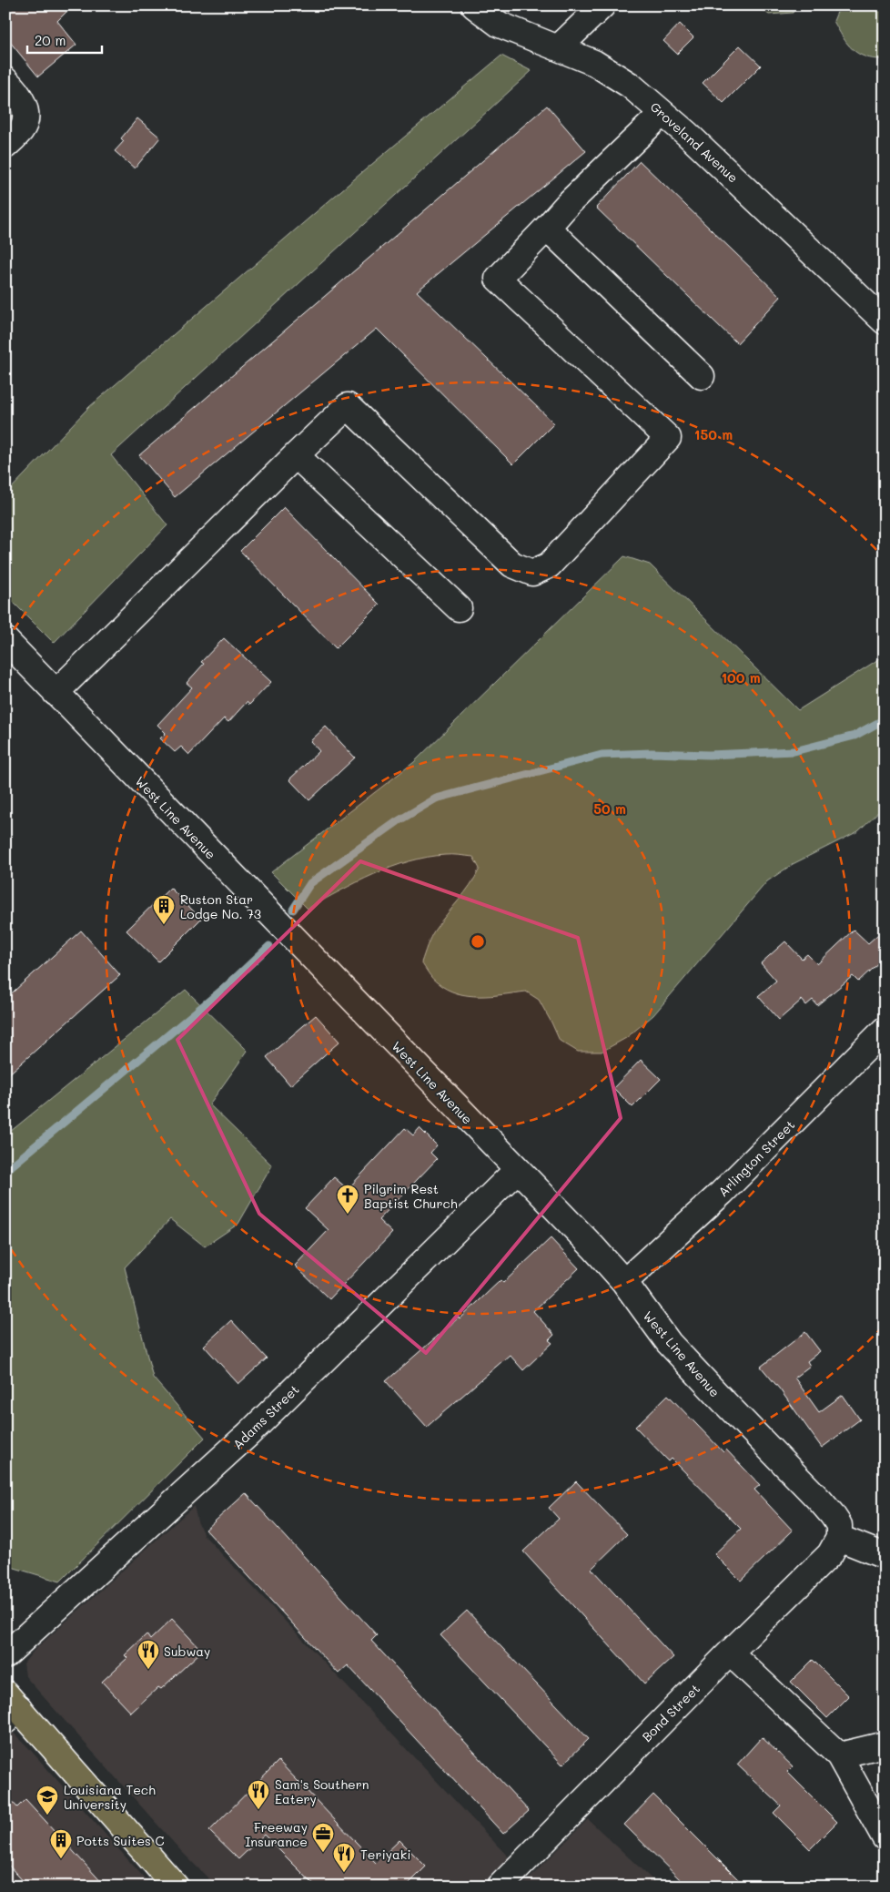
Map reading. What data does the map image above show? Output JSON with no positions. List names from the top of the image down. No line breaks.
{"streets":{"street":["Groveland Avenue","West Line Avenue","Arlington Street","Adams Street","Bond Street"]},"crossings":[["West Line Avenue","Arlington Street"],["West Line Avenue","Adams Street"],["West Line Avenue","Bond Street"]],"places":{"building":["Ruston Star Lodge No. 73","Potts Suites C"],"church":["Pilgrim Rest Baptist Church"],"restaurant":["Subway","Sam's Southern Eatery","Teriyaki"],"school or university":["Louisiana Tech University"],"office":["Freeway Insurance"]},"scale_bar":"20 m","rings":["150 m","100 m","50 m"]}
